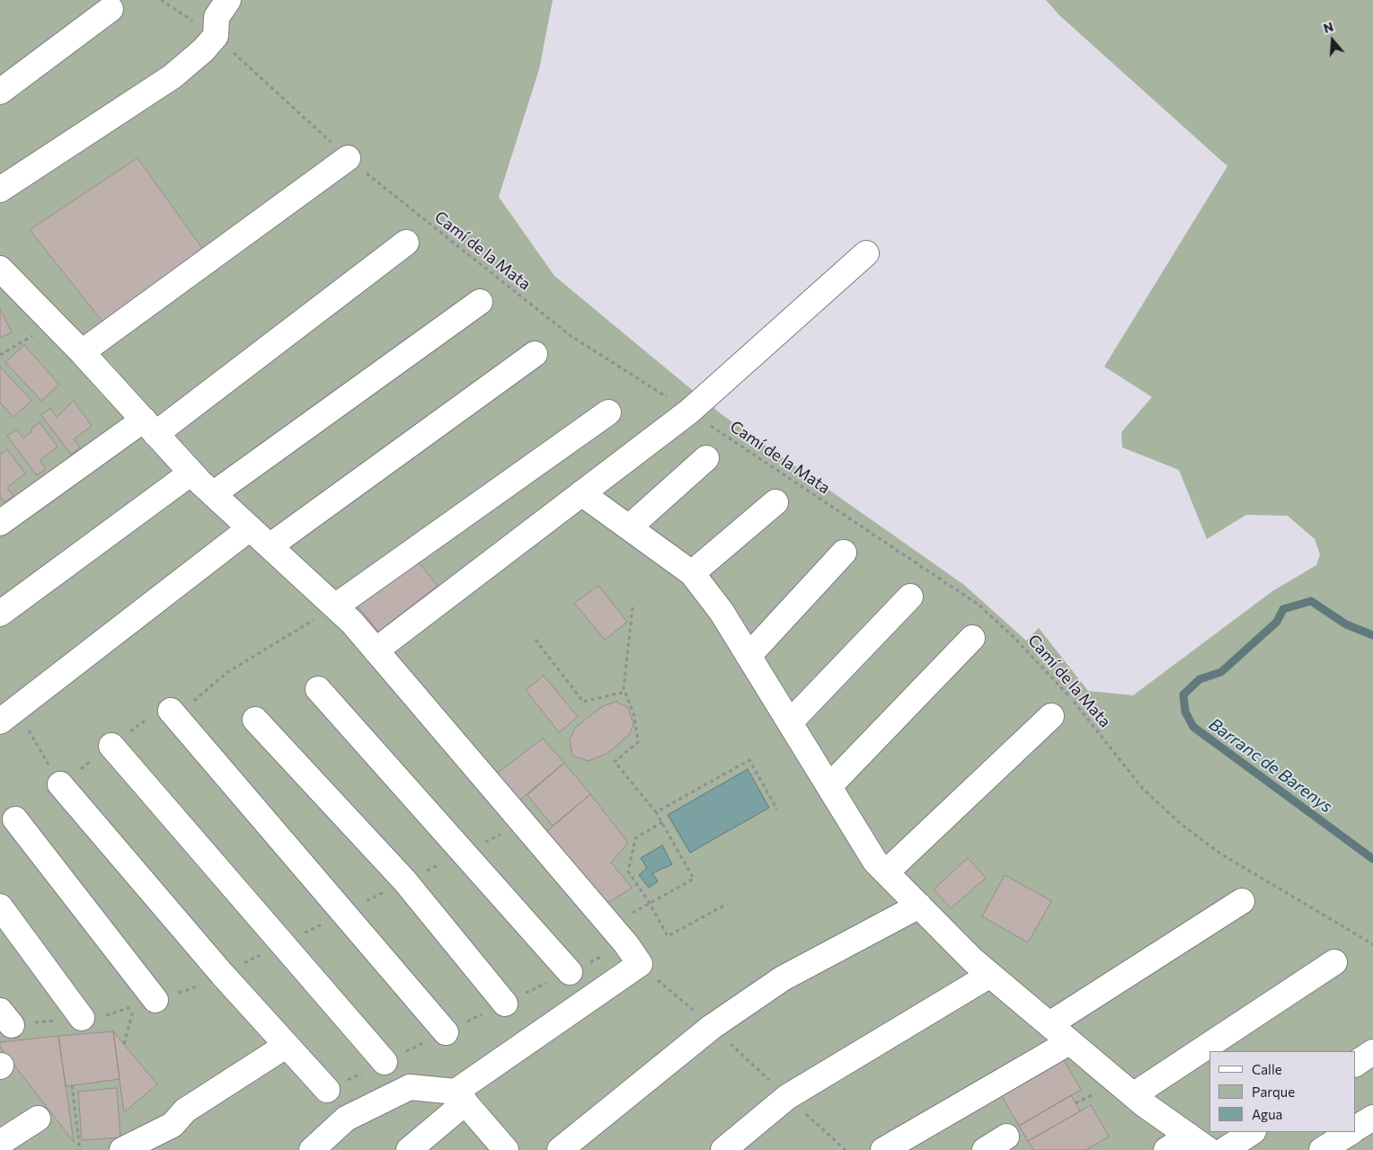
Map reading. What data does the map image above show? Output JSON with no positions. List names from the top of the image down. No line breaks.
{"streets":{"path":["Camí de la Mata"]},"water":["Barranc de Barenys"],"legend":["Calle","Parque","Agua"],"north":"top"}
